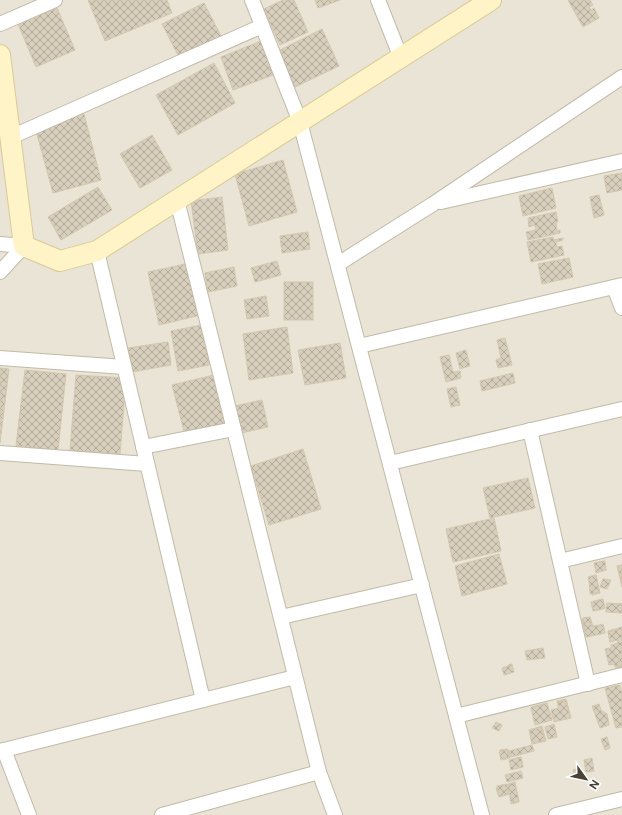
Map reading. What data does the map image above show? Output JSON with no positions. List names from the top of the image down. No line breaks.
{"north":"bottom right"}
